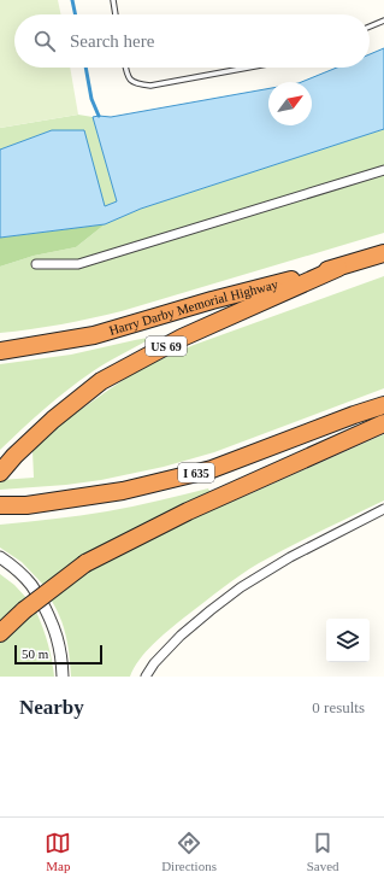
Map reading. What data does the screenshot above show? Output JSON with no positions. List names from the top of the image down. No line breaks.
{"streets":{"highway":["Harry Darby Memorial Highway","US 69","I 635"]},"crossings":[["Harry Darby Memorial Highway","US 69"]],"scale_bar":"50 m","north":"top right","page":{"search":"Search here","scale":"50 m","heading":["Nearby","0 results"],"nav":["Map","Directions","Saved"]}}
